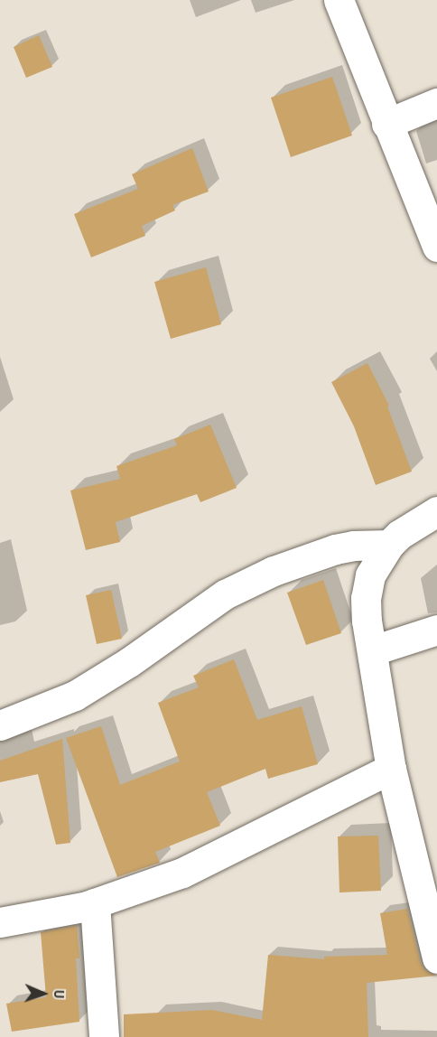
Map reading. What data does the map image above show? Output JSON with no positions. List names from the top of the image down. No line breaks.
{"north":"right"}
